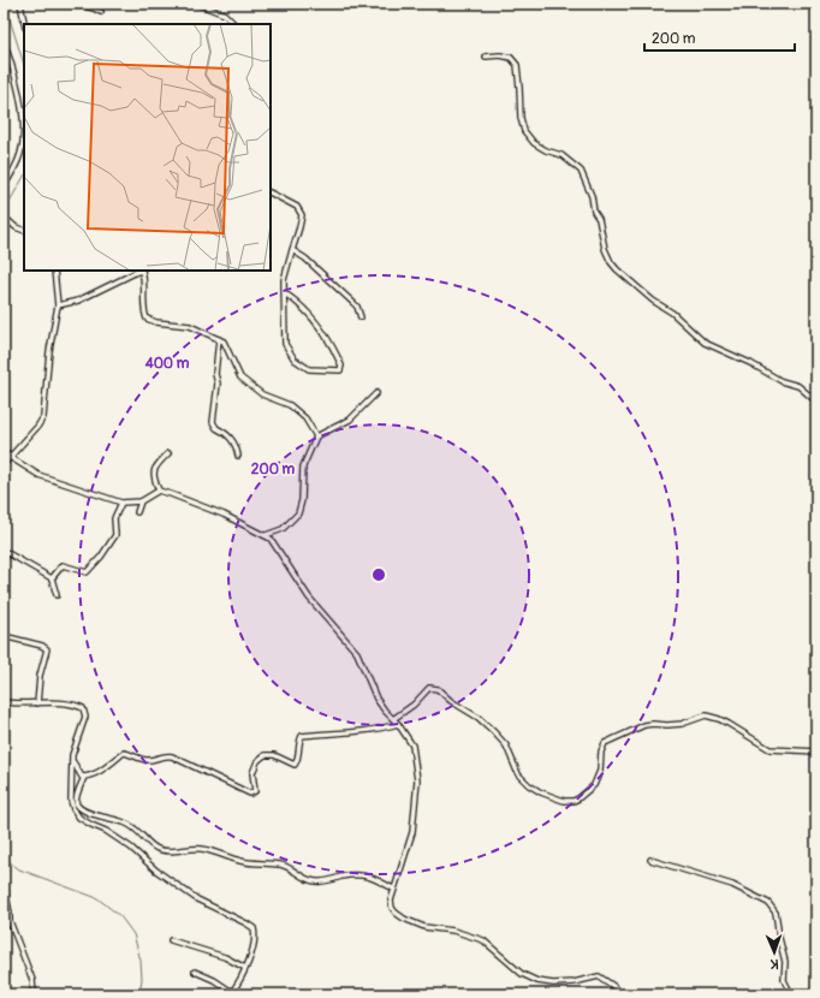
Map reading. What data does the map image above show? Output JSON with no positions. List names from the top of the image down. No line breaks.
{"scale_bar":"200 m","north":"bottom","rings":["400 m","200 m"]}
